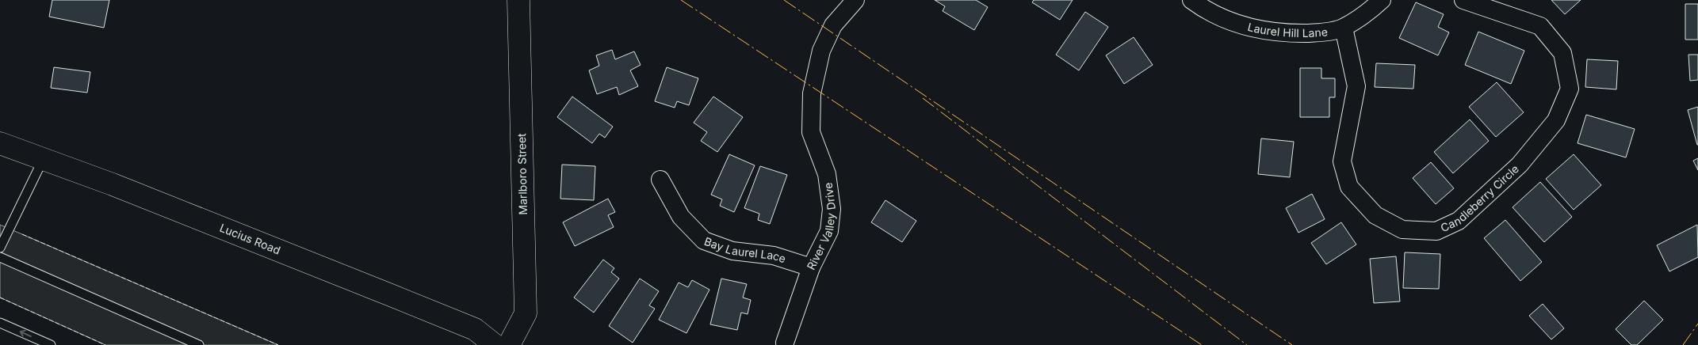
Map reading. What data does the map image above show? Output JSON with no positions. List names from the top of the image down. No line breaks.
{"streets":{"street":["Laurel Hill Lane","Marlboro Street","Candleberry Circle","River Valley Drive","Lucius Road","Bay Laurel Lace"]},"crossings":[["Laurel Hill Lane","Candleberry Circle"],["River Valley Drive","Bay Laurel Lace"]]}
